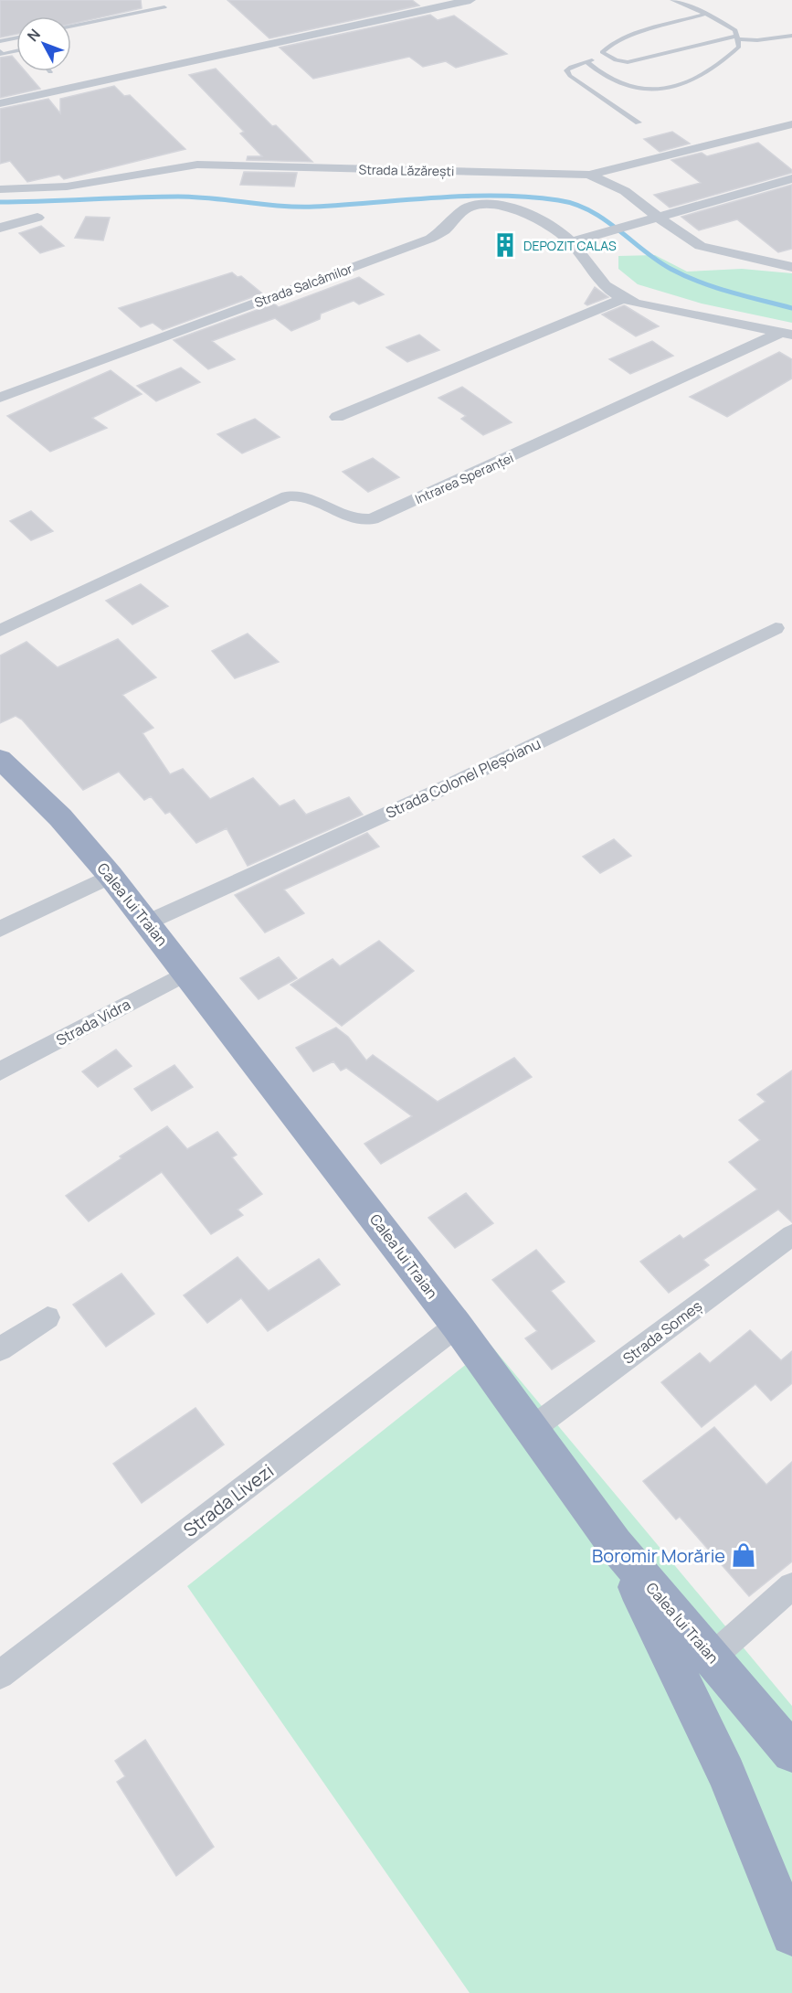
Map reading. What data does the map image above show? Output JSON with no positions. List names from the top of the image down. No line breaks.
{"streets":{"highway":["Calea lui Traian"],"street":["Strada Lăzărești","Strada Salcâmilor","Intrarea Speranței","Strada Colonel Pleșoianu","Strada Vidra","Strada Someș","Strada Livezi"]},"crossings":[["Strada Salcâmilor","Intrarea Speranței"],["Strada Colonel Pleșoianu","Calea lui Traian"],["Calea lui Traian","Strada Vidra"],["Calea lui Traian","Strada Someș"],["Calea lui Traian","Strada Livezi"]],"places":{"building":["DEPOZIT CALAS"],"shop":["Boromir Morărie"]},"north":"top left"}
